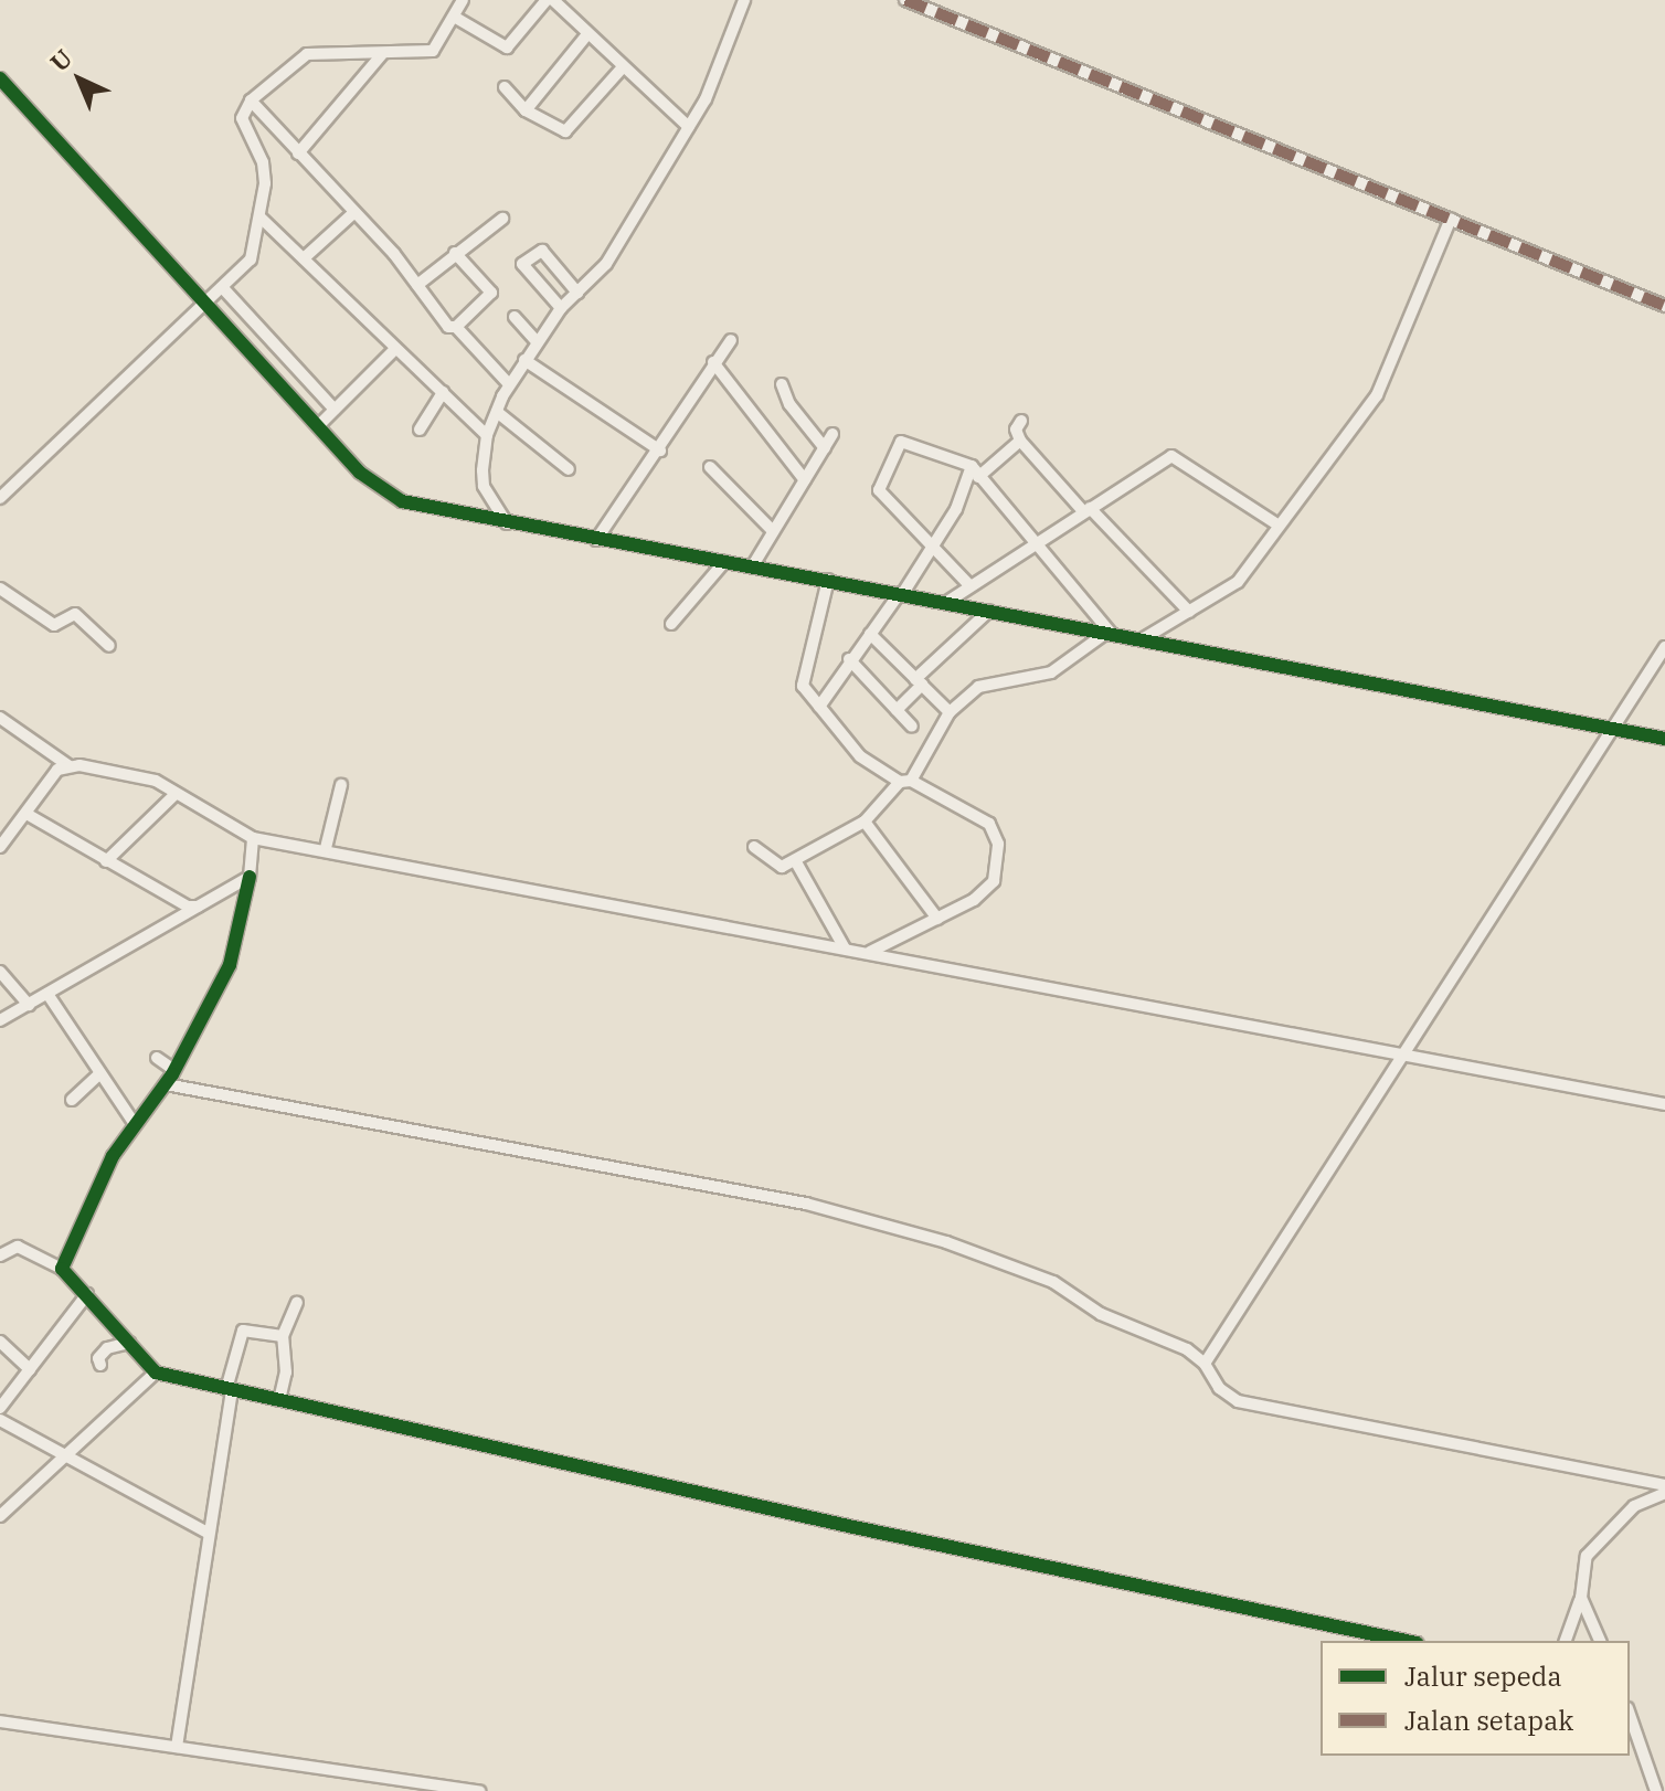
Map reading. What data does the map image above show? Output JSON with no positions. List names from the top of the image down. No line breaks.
{"legend":["Jalur sepeda","Jalan setapak"],"north":"top left"}
